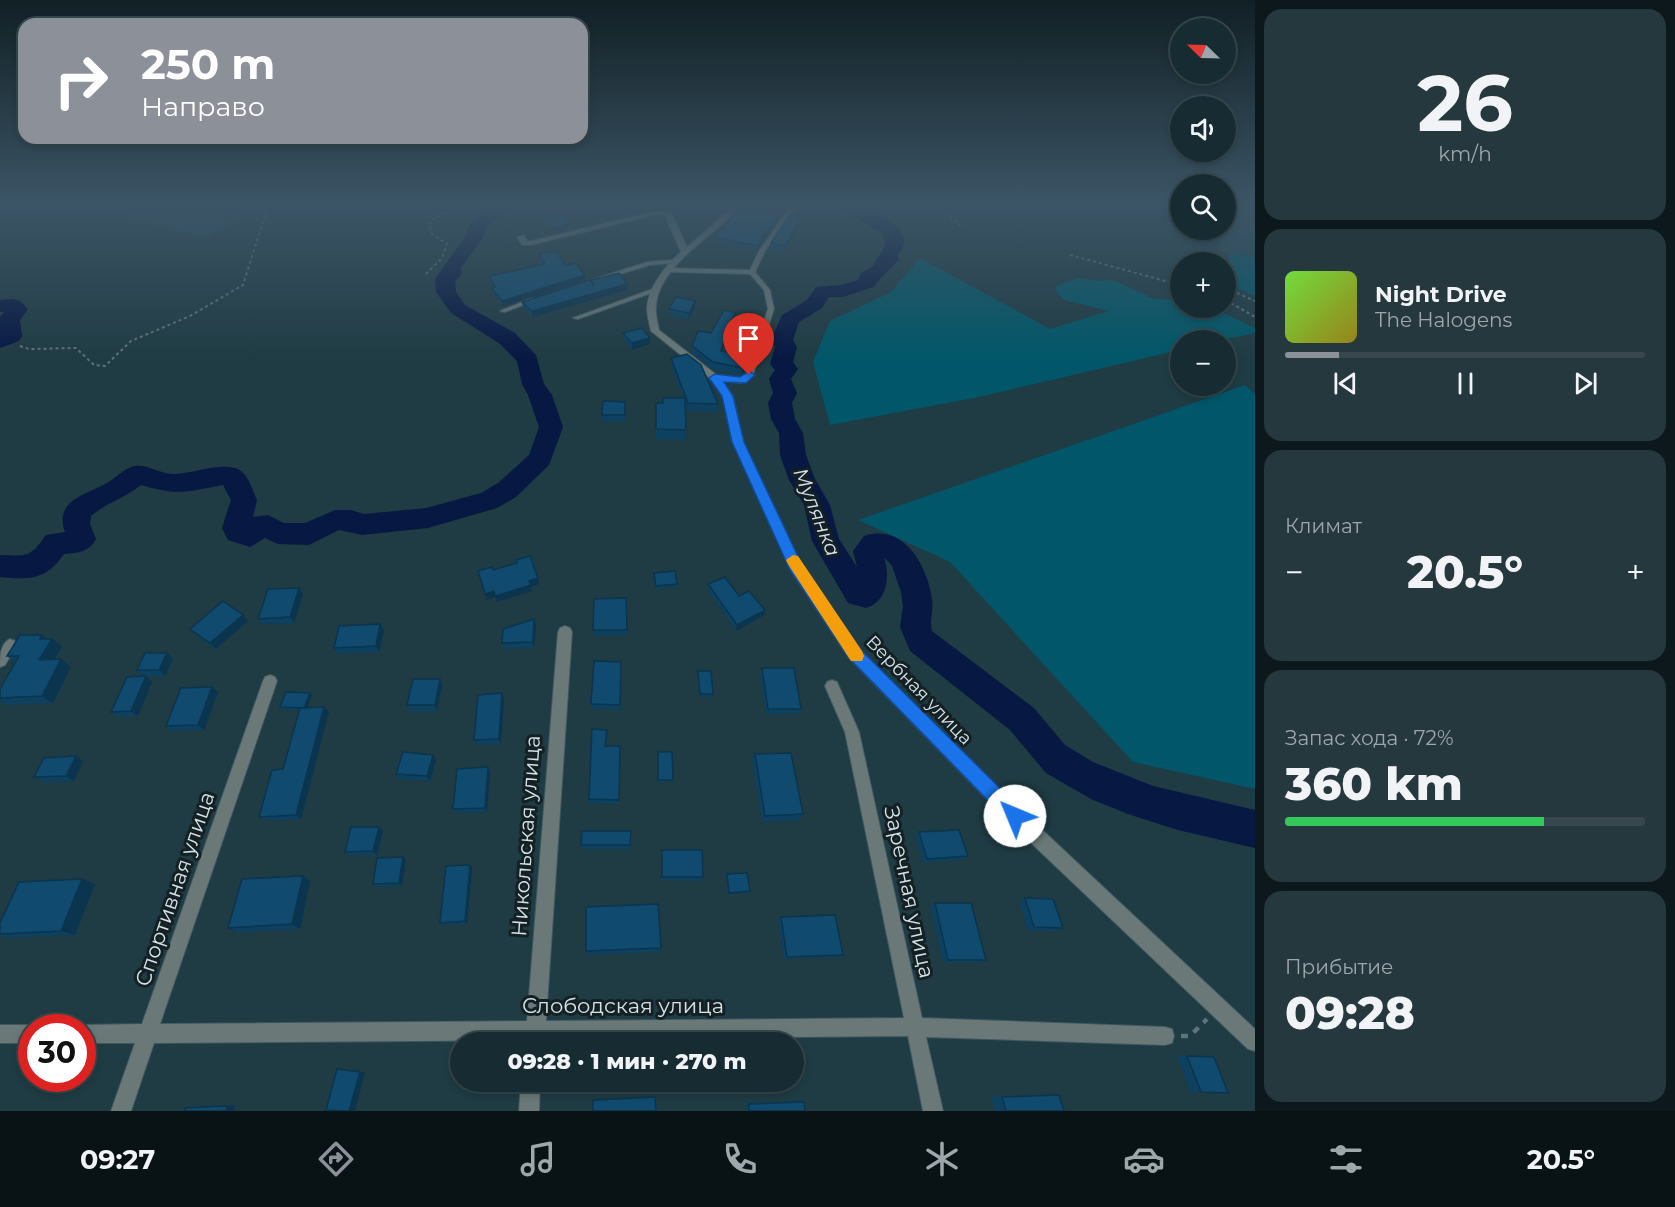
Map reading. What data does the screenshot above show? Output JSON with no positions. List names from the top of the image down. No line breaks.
{"streets":{"street":["Вербная улица","Никольская улица","Спортивная улица","Заречная улица","Слободская улица"]},"crossings":[["Спортивная улица","Слободская улица"],["Заречная улица","Слободская улица"]],"water":["Мулянка"],"north":"top left","page":{"tile":[["26","km/h"],"Климат",["Запас хода · 72%","360 km"],["Прибытие","09:28"]],"map_buttons":["+","−"],"turn":["250 m","Направо"],"song":["Night Drive","The Halogens"],"heat":["−","20.5°","+"],"limit":"30","trip":"09:28 · 1 мин · 270 m","tabs":["09:27","20.5°"]}}
